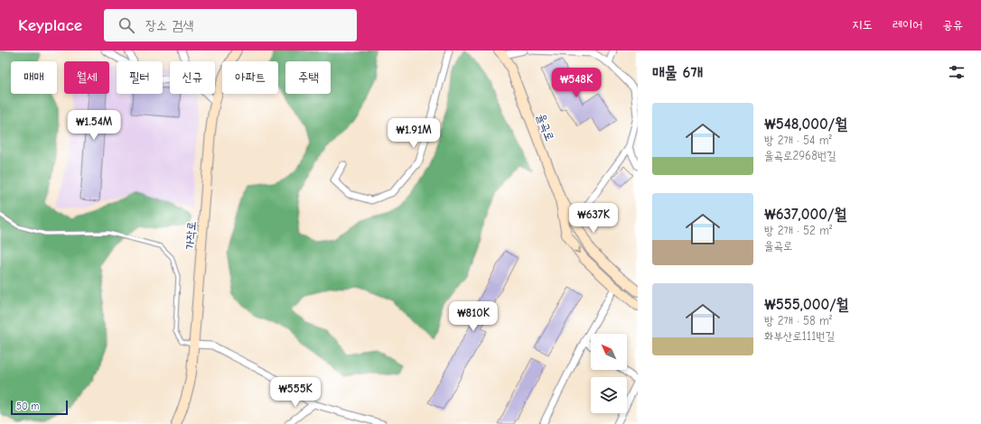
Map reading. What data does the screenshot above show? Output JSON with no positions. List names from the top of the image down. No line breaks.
{"streets":{"street":["율곡로","가작로"]},"scale_bar":"50 m","north":"top left","page":{"header":"Keyplace","search":"장소 검색","nav":["지도","레이어","공유"],"heading":"매물 6개","chip":["매매","월세","필터","신규","아파트","주택"],"price":["₩548K","₩1.54M","₩1.91M","₩637K","₩810K","₩555K"],"list":[{"name":"₩548,000/월","note":"방 2개 · 54 m² · 율곡로2968번길"},{"name":"₩637,000/월","note":"방 2개 · 52 m² · 율곡로"},{"name":"₩555,000/월","note":"방 2개 · 58 m² · 화부산로111번길"}],"scale":"50 m"}}
